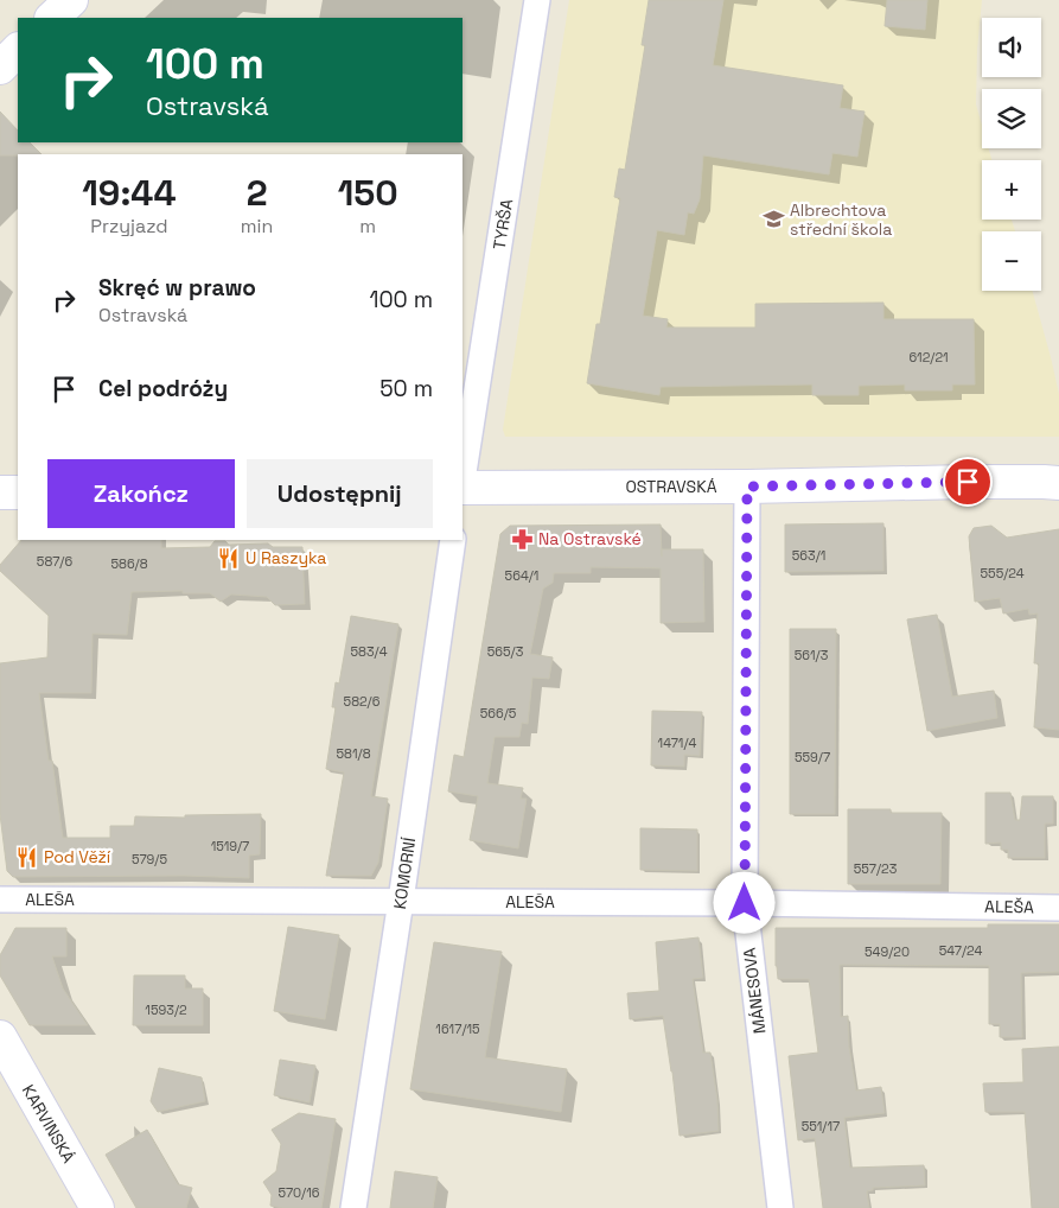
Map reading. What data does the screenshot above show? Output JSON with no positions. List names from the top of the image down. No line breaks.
{"streets":{"street":["TYRŠA","OSTRAVSKÁ","KOMORNÍ","ALEŠA","MÁNESOVA","KARVINSKÁ"]},"crossings":[["OSTRAVSKÁ","MÁNESOVA"],["KOMORNÍ","ALEŠA"],["ALEŠA","MÁNESOVA"]],"places":{"school or university":["Albrechtova střední škola"],"pharmacy":["Na Ostravské"],"restaurant":["U Raszyka","Pod Věží"]},"house_numbers":["612/21","563/1","587/6","586/8","555/24","564/1","583/4","565/3","561/3","582/6","566/5","1471/4","581/8","559/7","1519/7","579/5","557/23","547/24","549/20","1593/2","1617/15","551/17","570/16"],"page":{"map_buttons":["+","−"],"turn":["100 m","Ostravská"],"eta":["19:44","Przyjazd","2","min","150","m"],"list":[{"name":"Skręć w prawo","note":"Ostravská","value":"100 m"},{"name":"Cel podróży","value":"50 m"}],"buttons":["Zakończ","Udostępnij"]}}
